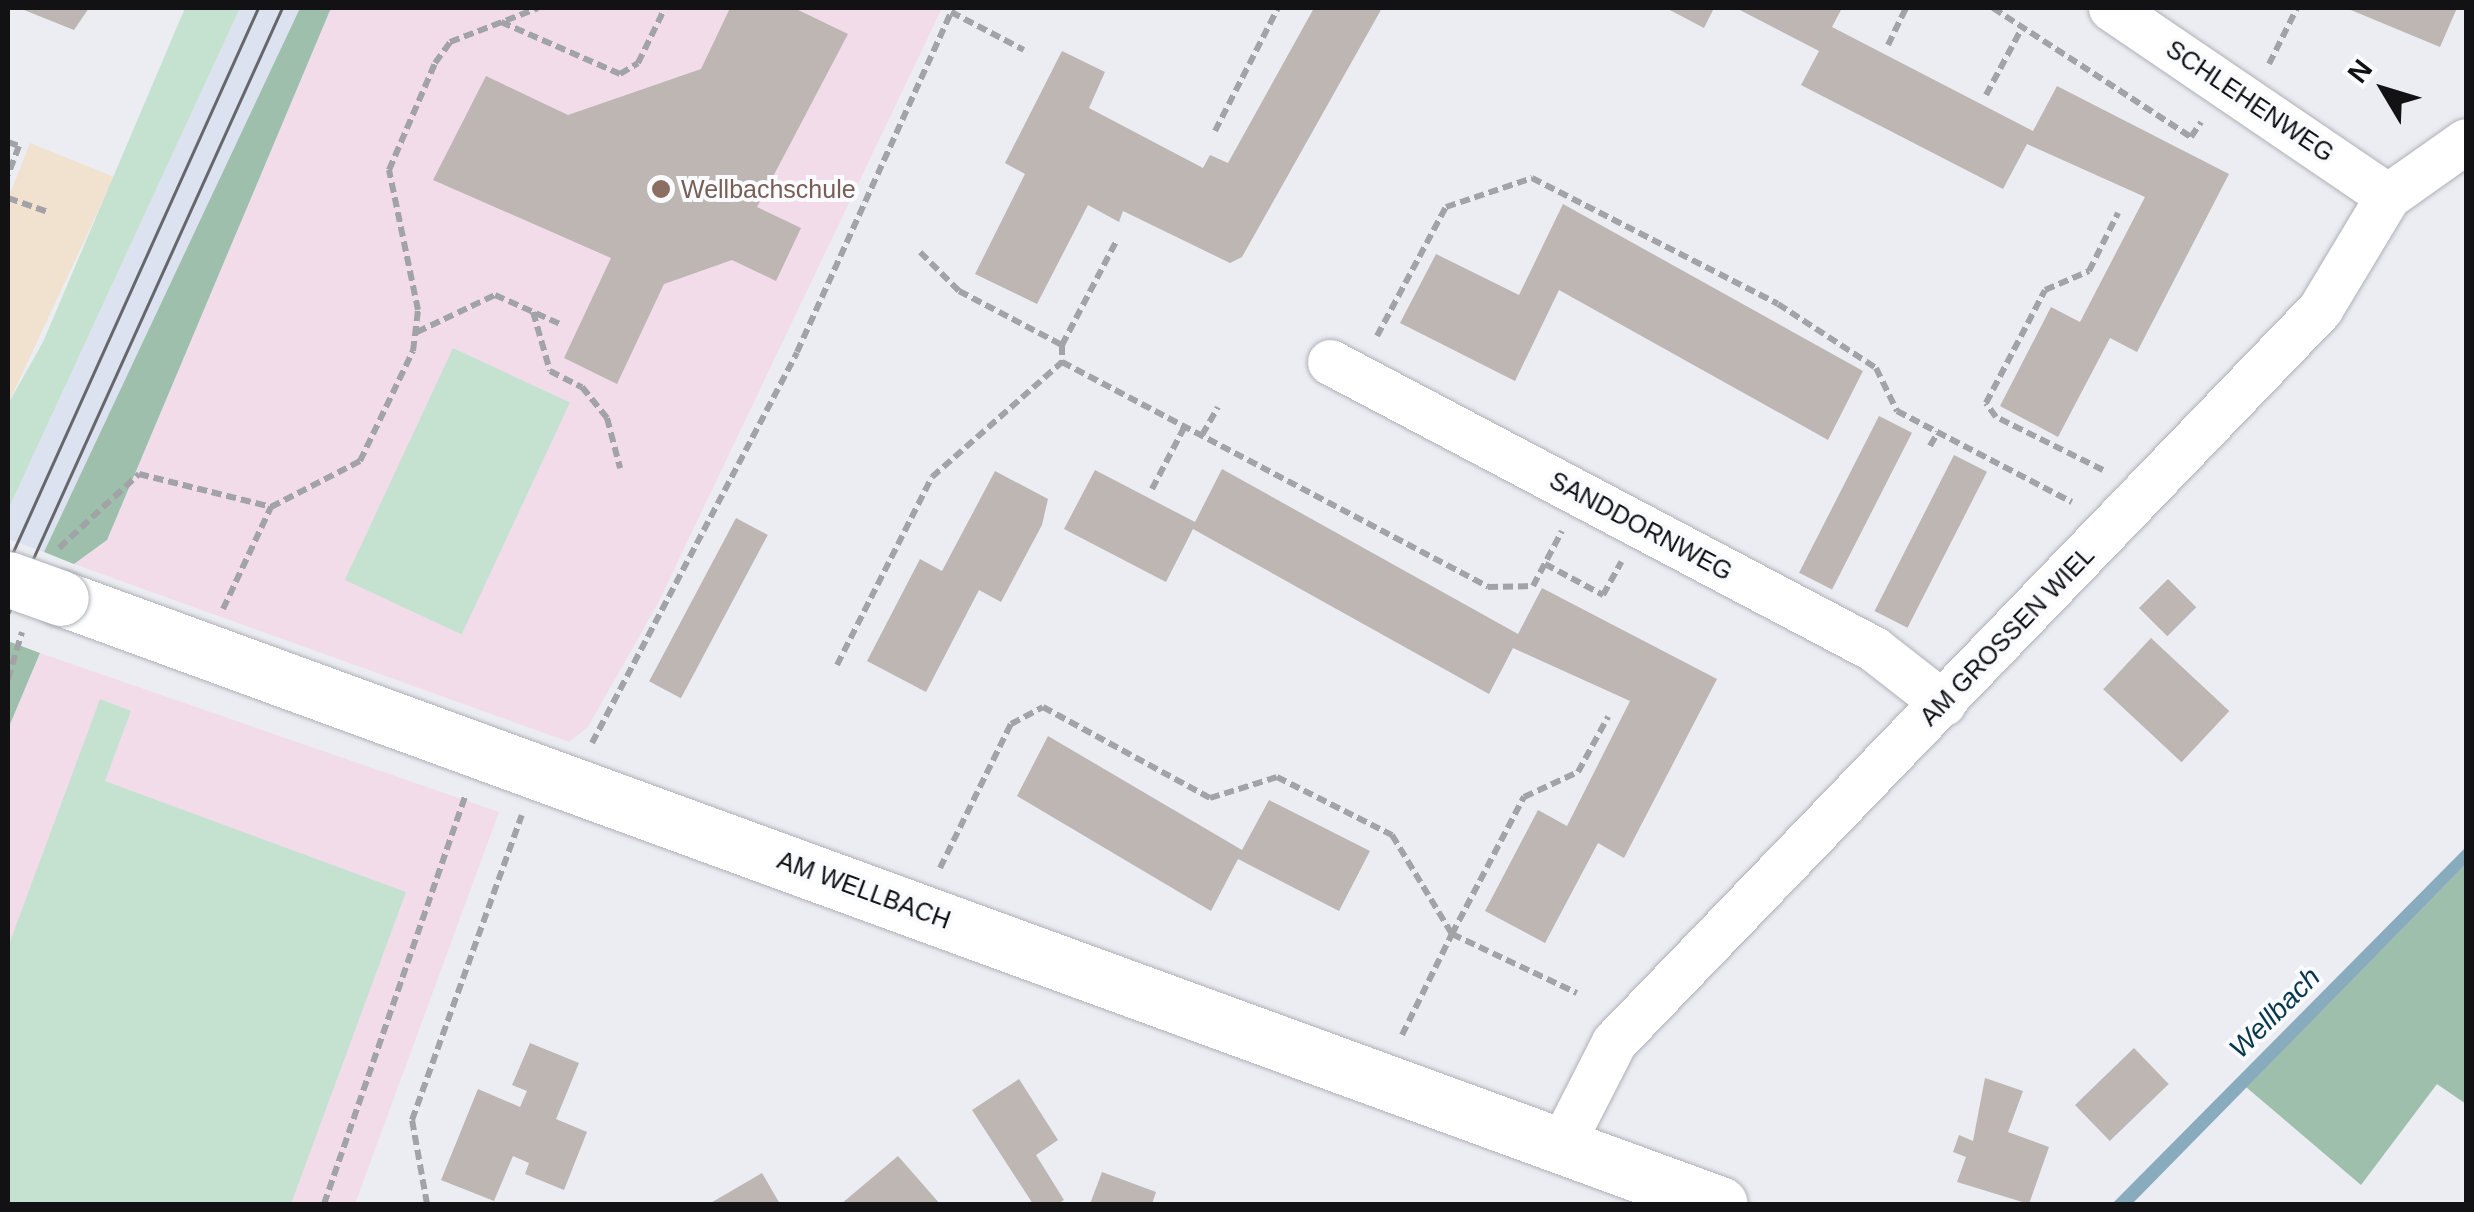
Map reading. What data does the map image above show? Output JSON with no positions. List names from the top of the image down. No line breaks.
{"streets":{"main road":["AM WELLBACH"],"street":["SCHLEHENWEG","SANDDORNWEG","AM GROSSEN WIEL"]},"crossings":[["SCHLEHENWEG","AM GROSSEN WIEL"],["SANDDORNWEG","AM GROSSEN WIEL"],["AM GROSSEN WIEL","AM WELLBACH"]],"water":["Wellbach"],"places":["Wellbachschule"],"north":"top left"}
